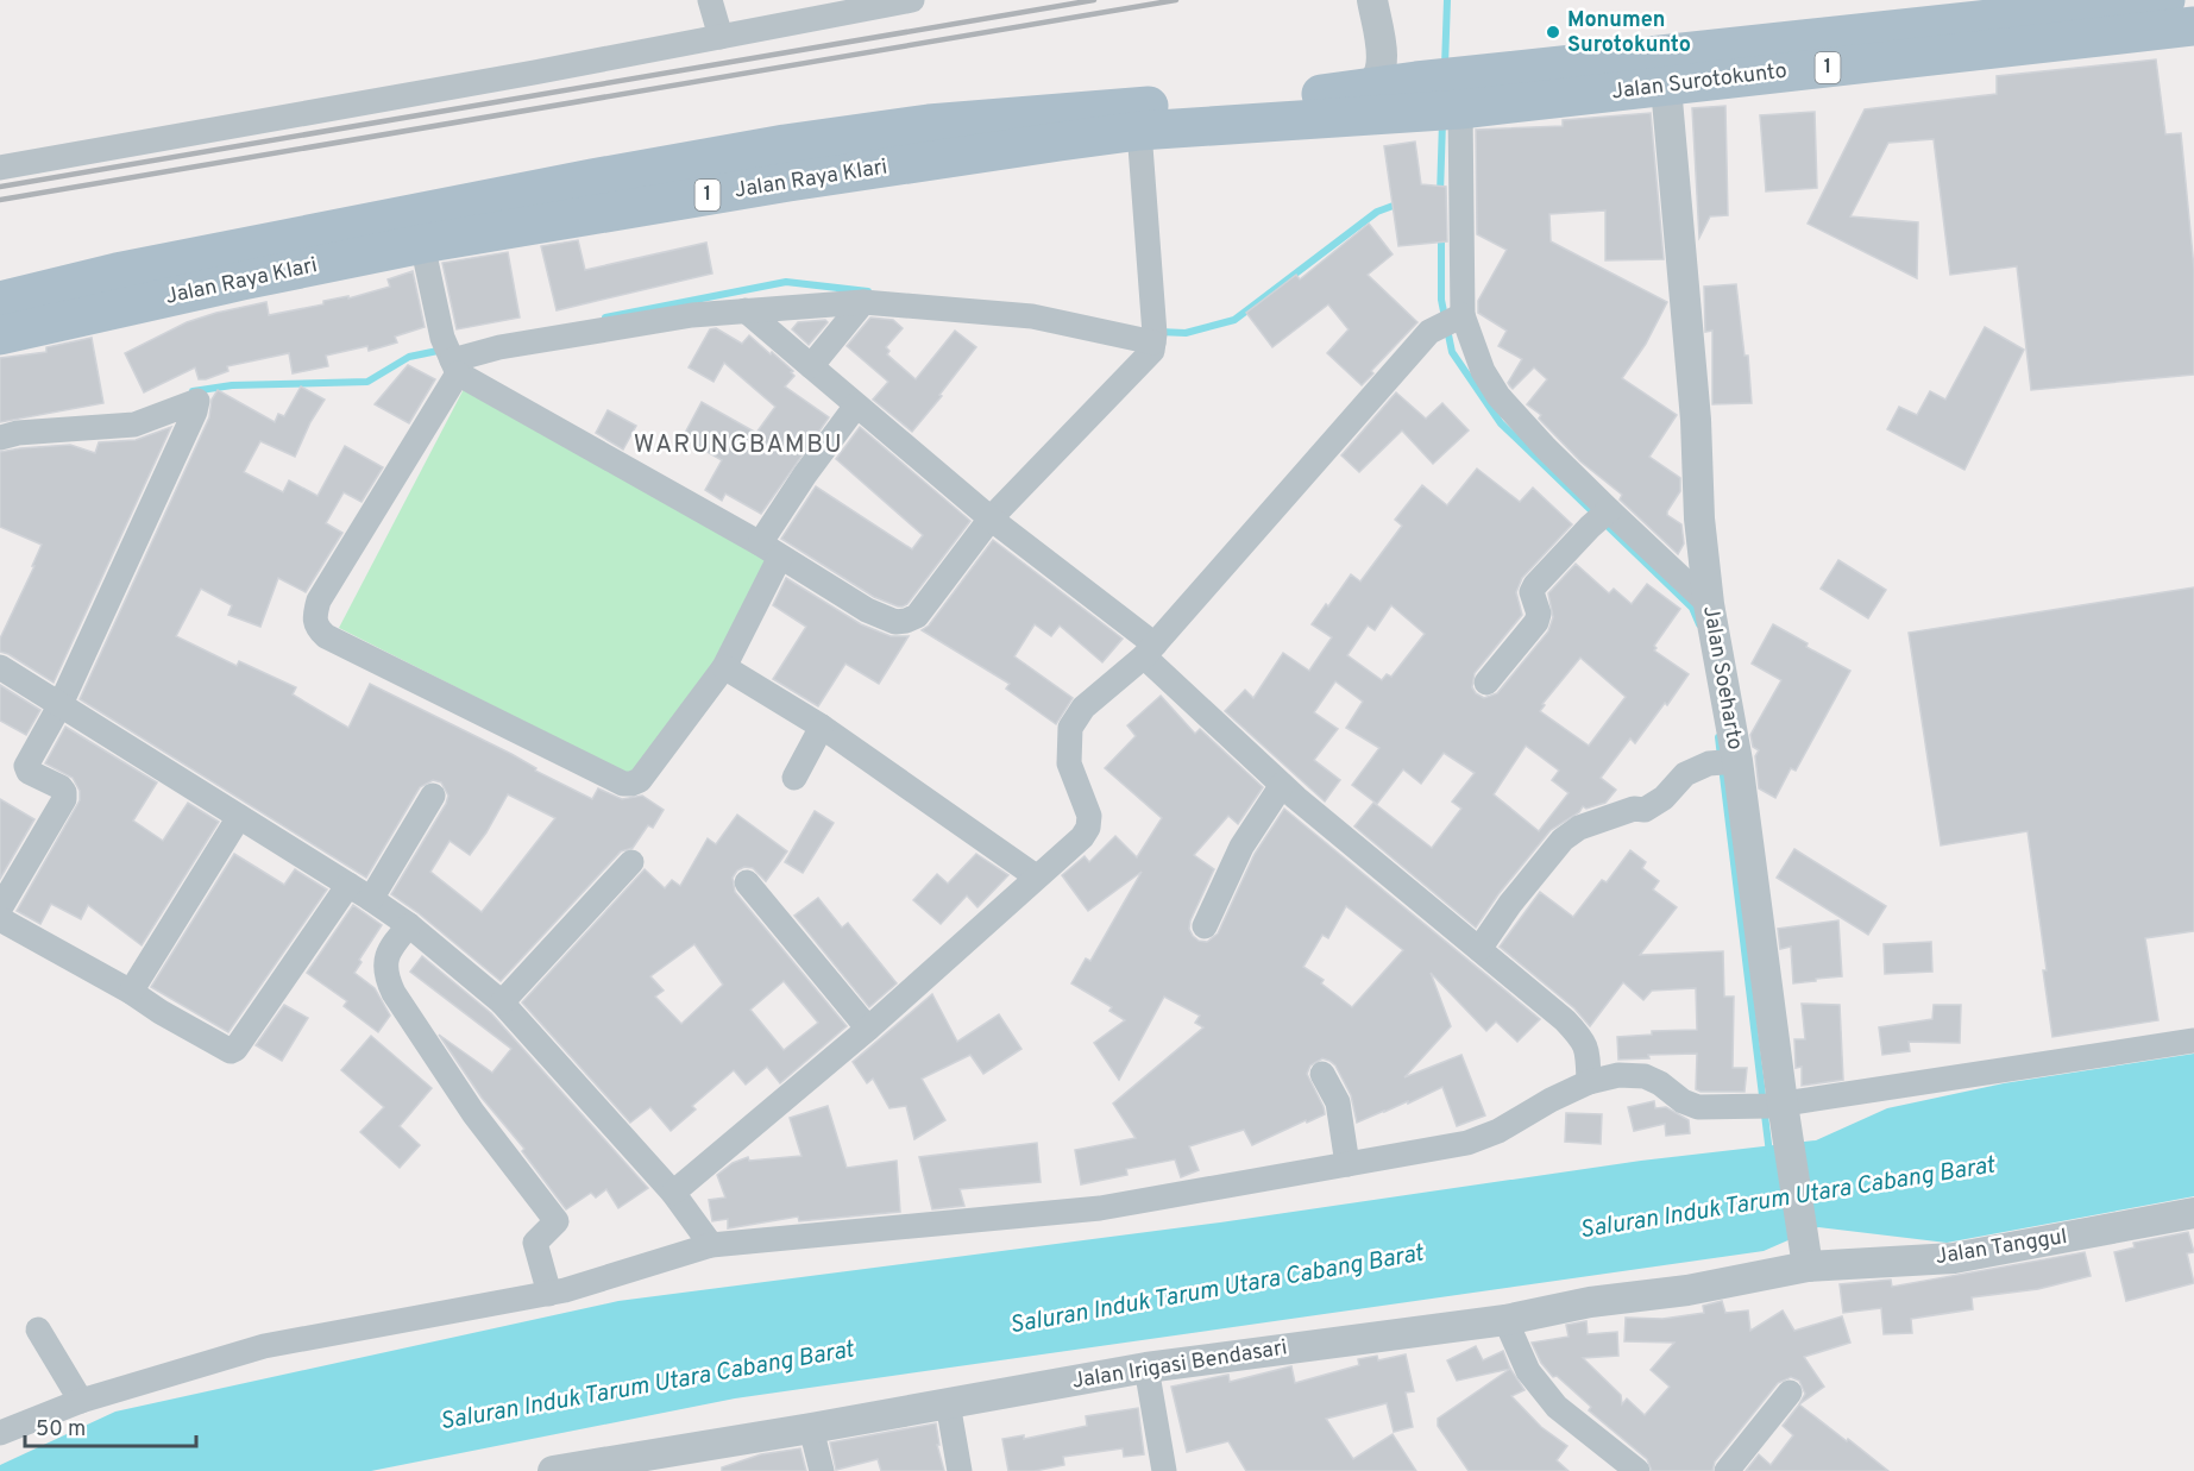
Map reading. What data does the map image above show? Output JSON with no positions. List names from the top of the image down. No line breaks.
{"streets":{"main road":["1","Jalan Surotokunto","Jalan Raya Klari"],"street":["Jalan Soeharto","Jalan Tanggul","Jalan Irigasi Bendasari"]},"crossings":[["Jalan Surotokunto","Jalan Raya Klari"],["Jalan Surotokunto","Jalan Soeharto"],["Jalan Soeharto","Jalan Tanggul"],["Jalan Soeharto","Jalan Irigasi Bendasari"],["Jalan Tanggul","Jalan Irigasi Bendasari"]],"districts":["WARUNGBAMBU"],"water":["Saluran Induk Tarum Utara Cabang Barat"],"places":["Monumen Surotokunto"],"scale_bar":"50 m"}
